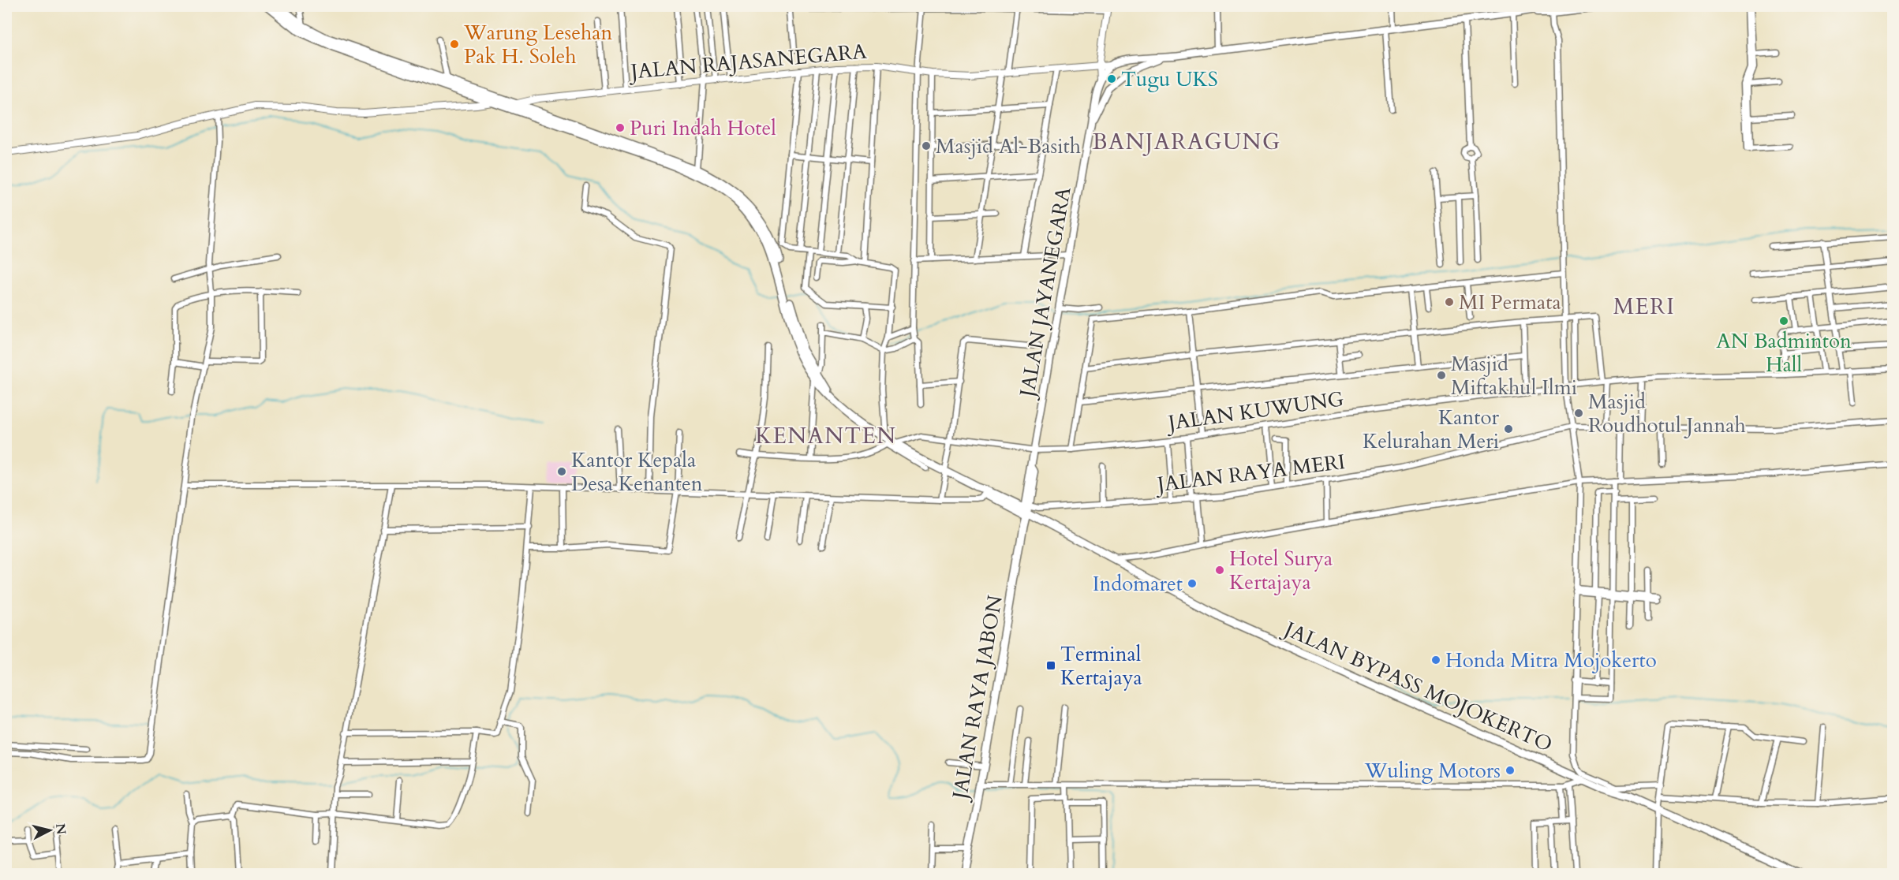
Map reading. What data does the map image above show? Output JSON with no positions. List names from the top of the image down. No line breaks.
{"streets":{"highway":["JALAN BYPASS MOJOKERTO","JALAN RAYA JABON"],"main road":["JALAN JAYANEGARA"],"street":["JALAN RAJASANEGARA","JALAN KUWUNG","JALAN RAYA MERI"]},"crossings":[["JALAN RAJASANEGARA","JALAN JAYANEGARA"],["JALAN RAJASANEGARA","JALAN BYPASS MOJOKERTO"],["JALAN JAYANEGARA","JALAN KUWUNG"],["JALAN JAYANEGARA","JALAN RAYA MERI"],["JALAN JAYANEGARA","JALAN BYPASS MOJOKERTO"],["JALAN JAYANEGARA","JALAN RAYA JABON"],["JALAN KUWUNG","JALAN BYPASS MOJOKERTO"],["JALAN RAYA MERI","JALAN BYPASS MOJOKERTO"],["JALAN RAYA MERI","JALAN RAYA JABON"],["JALAN BYPASS MOJOKERTO","JALAN RAYA JABON"]],"districts":["BANJARAGUNG","MERI","KENANTEN"],"places":{"other":["Warung Lesehan Pak H. Soleh","Tugu UKS","Puri Indah Hotel","Masjid Al-Basith","MI Permata","AN Badminton Hall","Masjid Miftakhul Ilmi","Masjid Roudhotul Jannah","Kantor Kelurahan Meri","Kantor Kepala Desa Kenanten","Hotel Surya Kertajaya","Indomaret","Honda Mitra Mojokerto","Wuling Motors"],"transit":["Terminal Kertajaya"]},"north":"right"}
